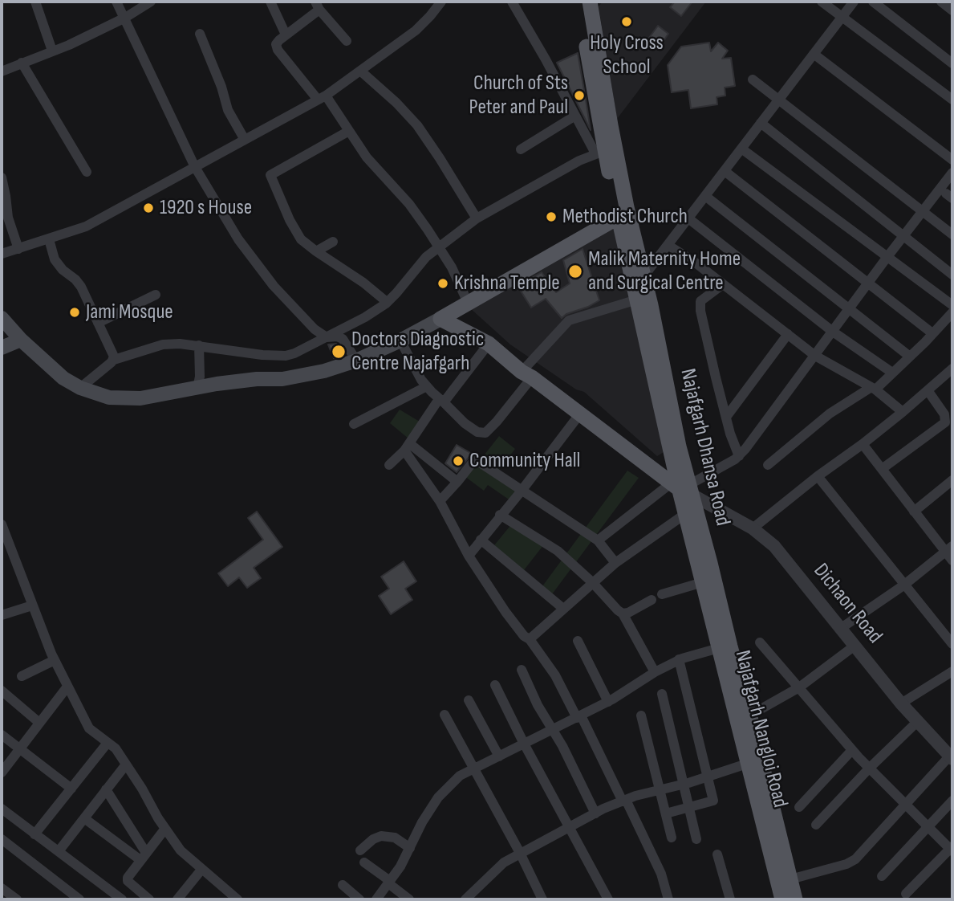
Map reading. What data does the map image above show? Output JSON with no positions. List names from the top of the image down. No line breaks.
{"streets":{"main road":["Najafgarh Dhansa Road","Dichaon Road","Najafgarh Nangloi Road"]},"crossings":[["Najafgarh Dhansa Road","Dichaon Road"],["Najafgarh Dhansa Road","Najafgarh Nangloi Road"],["Dichaon Road","Najafgarh Nangloi Road"]],"places":["Holy Cross School","Church of Sts Peter and Paul","1920 s House","Methodist Church","Malik Maternity Home and Surgical Centre","Krishna Temple","Jami Mosque","Doctors Diagnostic Centre Najafgarh","Community Hall"]}
